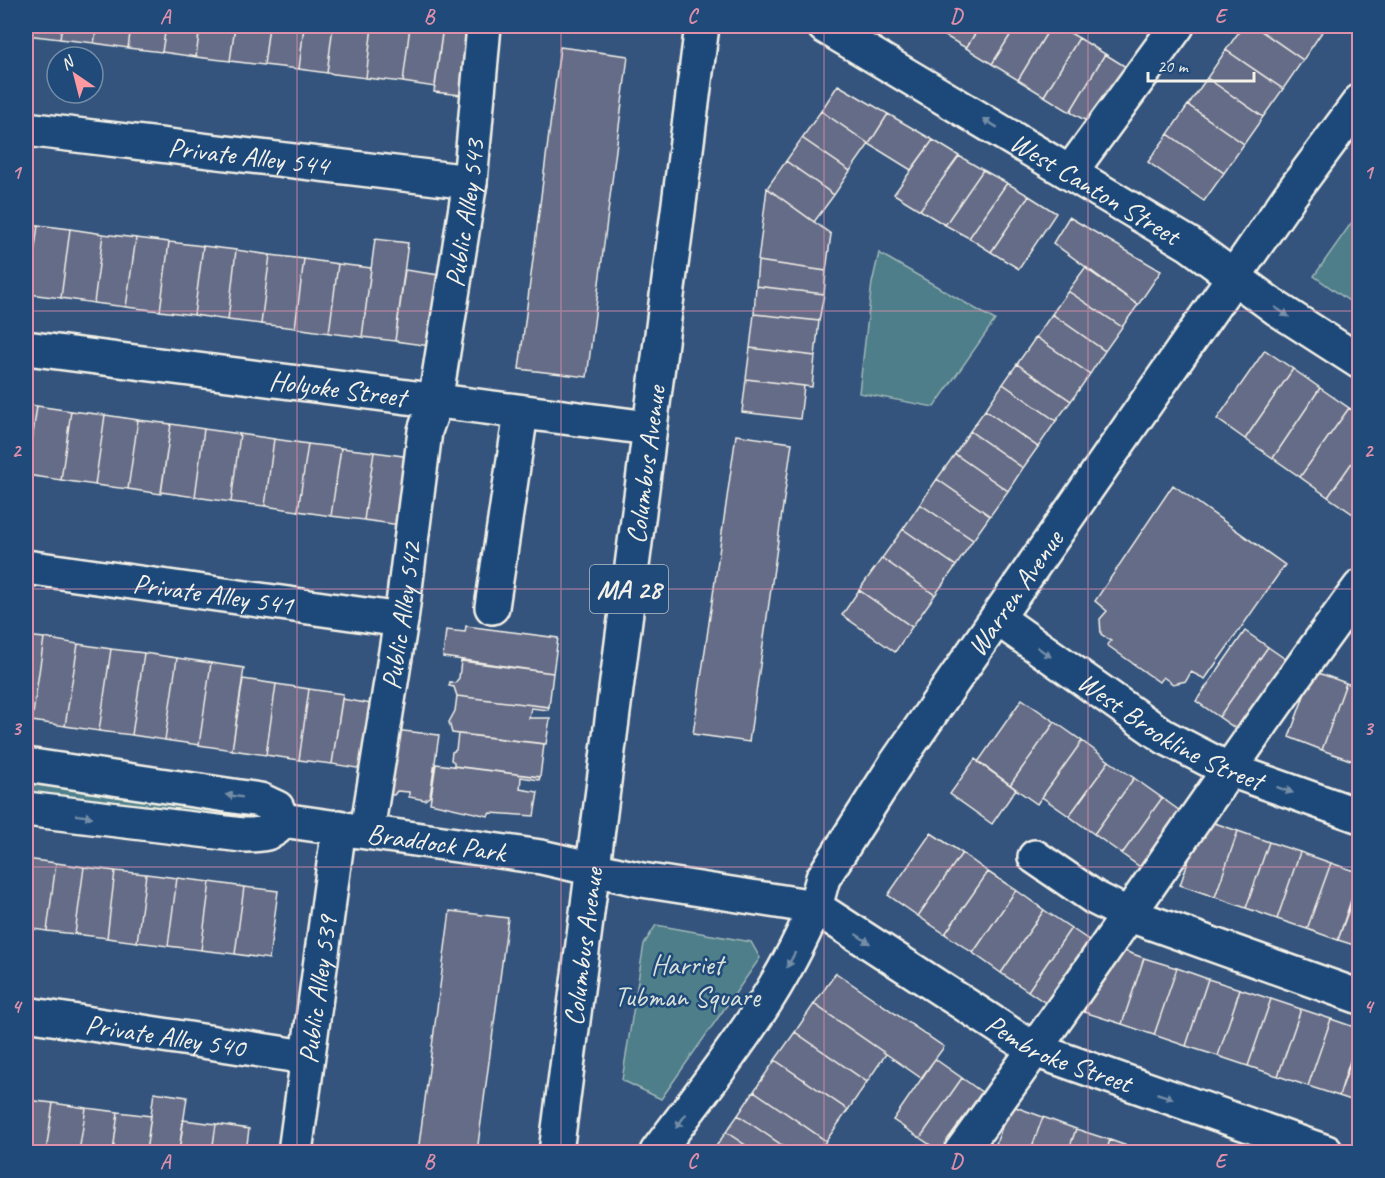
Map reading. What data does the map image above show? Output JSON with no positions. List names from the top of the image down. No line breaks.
{"streets":{"street":["Private Alley 544","West Canton Street","Public Alley 543","Holyoke Street","Columbus Avenue","MA 28","Private Alley 541","Warren Avenue","Public Alley 542","West Brookline Street","Braddock Park","Public Alley 539","Private Alley 540","Pembroke Street"]},"crossings":[["Private Alley 544","Public Alley 543"],["West Canton Street","Warren Avenue"],["Public Alley 543","Holyoke Street"],["Public Alley 543","Public Alley 542"],["Holyoke Street","Columbus Avenue"],["Holyoke Street","Public Alley 542"],["Columbus Avenue","Braddock Park"],["Private Alley 541","Public Alley 542"],["Warren Avenue","West Brookline Street"],["Warren Avenue","Pembroke Street"],["Public Alley 542","Braddock Park"],["Public Alley 542","Public Alley 539"],["Braddock Park","Public Alley 539"],["Public Alley 539","Private Alley 540"]],"parks":["Harriet Tubman Square"],"scale_bar":"20 m","north":"top left","grid":{"columns":["A","B","C","D","E"],"rows":["1","2","3","4"]}}
